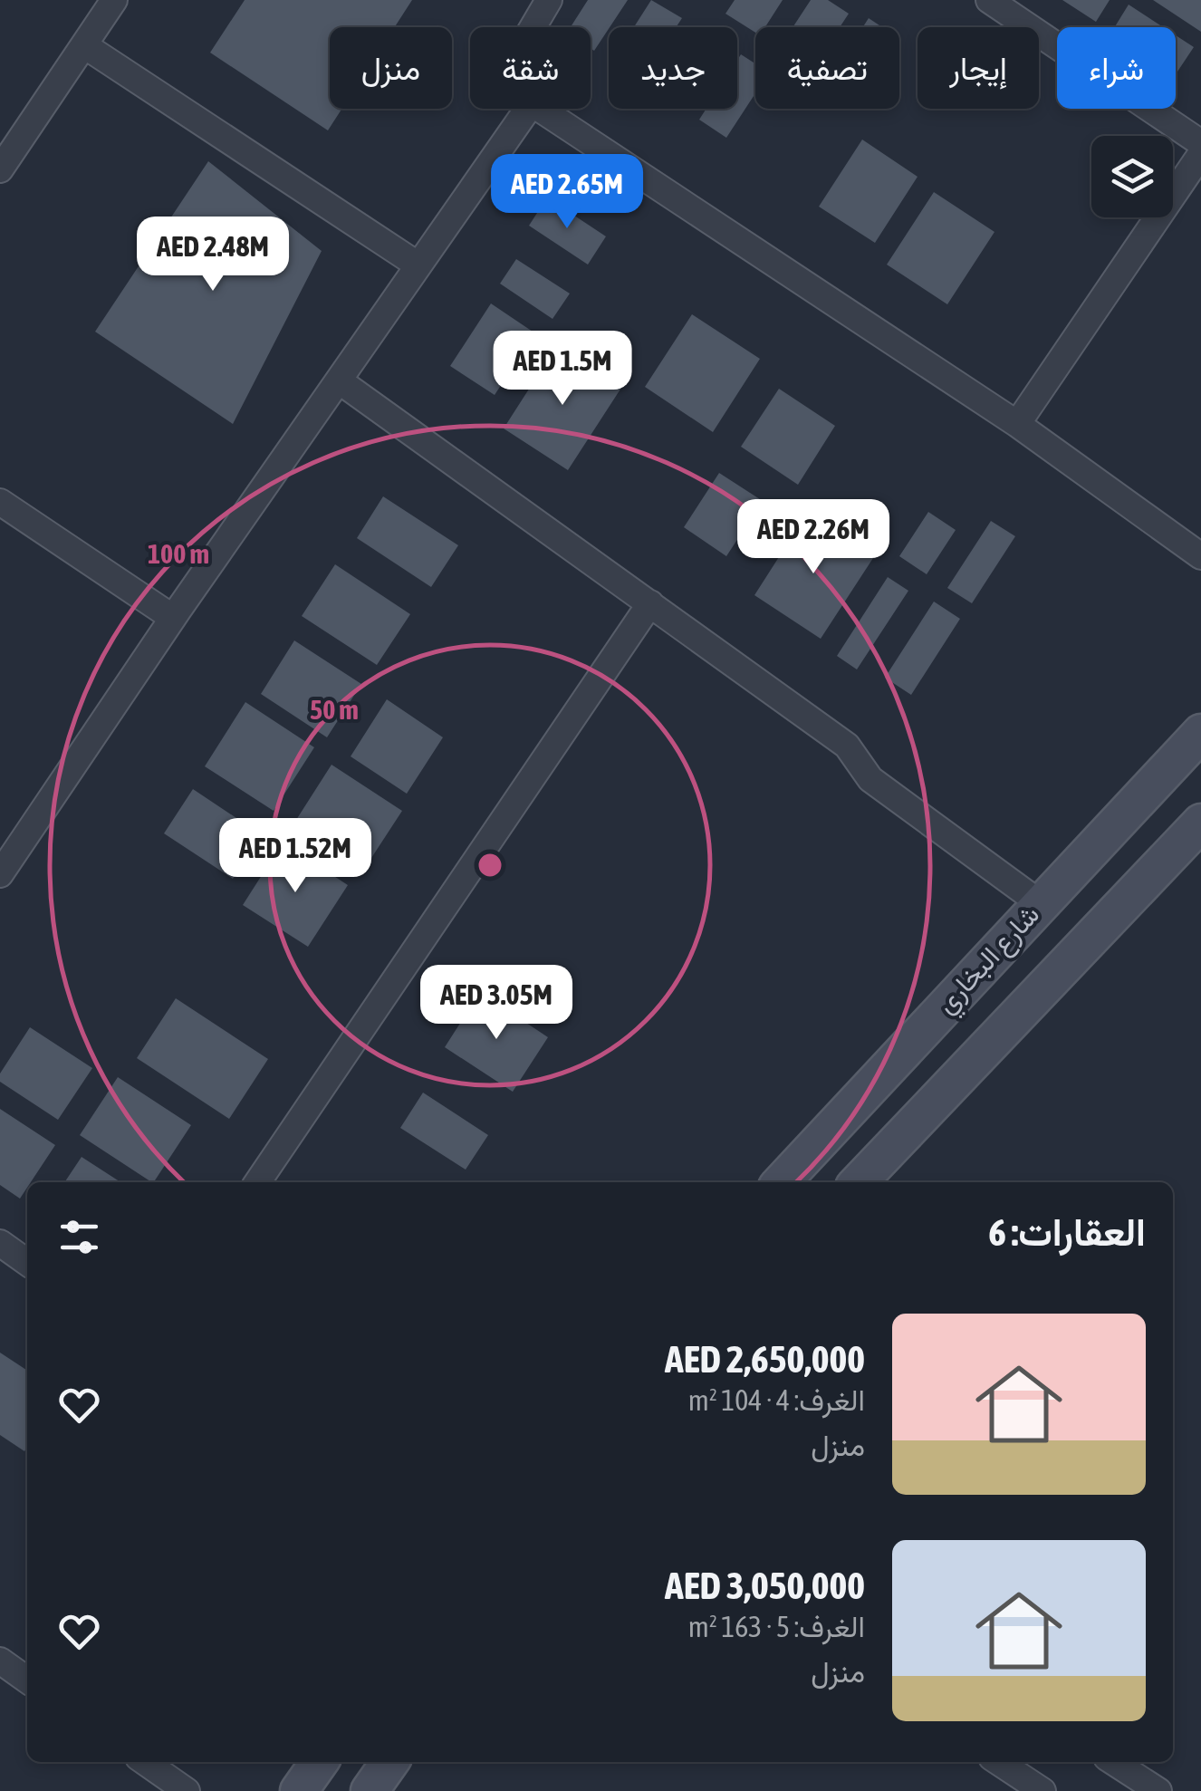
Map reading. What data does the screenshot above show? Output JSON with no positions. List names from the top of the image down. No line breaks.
{"streets":{"main road":["شارع البخاري"]},"page":{"chip":["شراء","إيجار","تصفية","جديد","شقة","منزل"],"price":["AED 2.65M","AED 2.48M","AED 1.5M","AED 2.26M","AED 1.52M","AED 3.05M"],"heading":"العقارات: 6","list":[{"name":"AED 2,650,000","note":"الغرف: 4 · 104 m² · منزل"},{"name":"AED 3,050,000","note":"الغرف: 5 · 163 m² · منزل"}]},"rings":["100 m","50 m"]}
